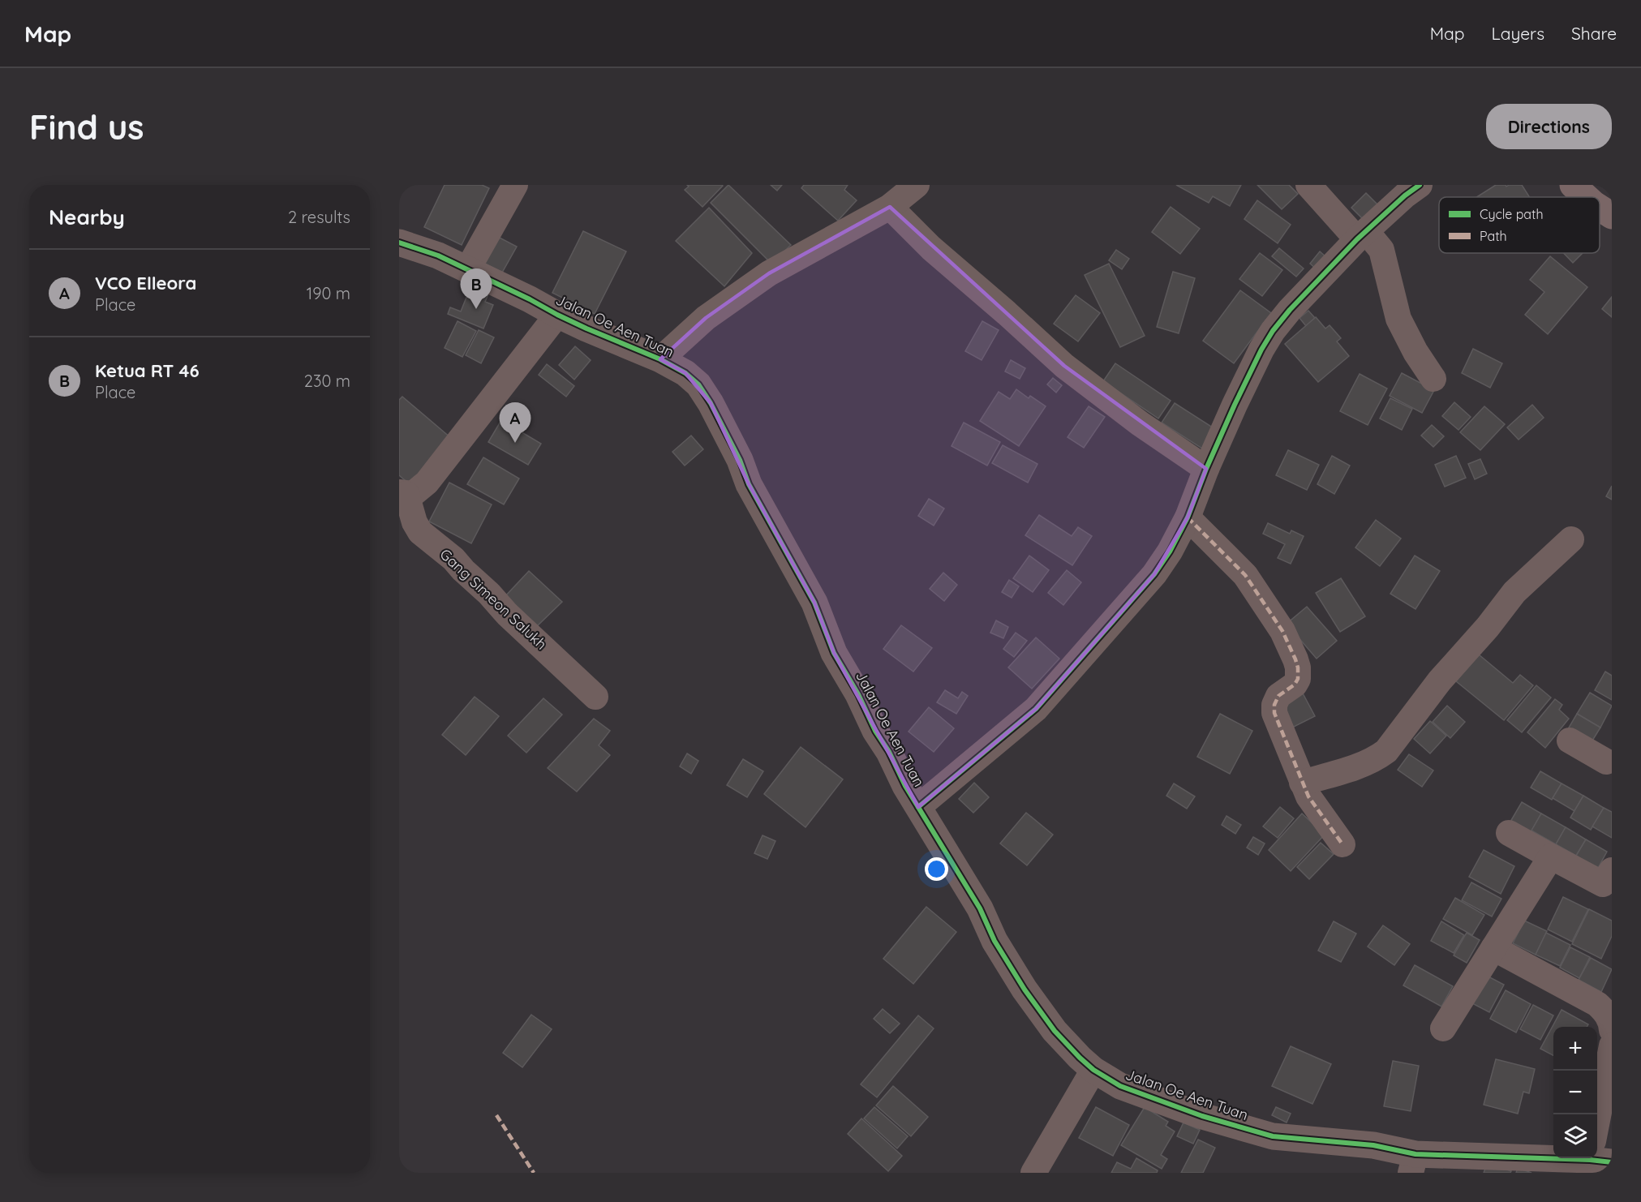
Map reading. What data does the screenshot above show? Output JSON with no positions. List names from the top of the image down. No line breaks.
{"streets":{"street":["Jalan Oe Aen Tuan","Gang Simeon Salukh"]},"crossings":[["Jalan Oe Aen Tuan","Gang Simeon Salukh"]],"legend":["Cycle path","Path"],"page":{"header":"Map","nav":["Map","Layers","Share"],"buttons":"Directions","title":"Find us","heading":["Nearby","2 results"],"list":[{"mark":"A","name":"VCO Elleora","note":"Place","value":"190 m"},{"mark":"B","name":"Ketua RT 46","note":"Place","value":"230 m"}],"pins":["B","A"],"map_buttons":["+","−"]}}
